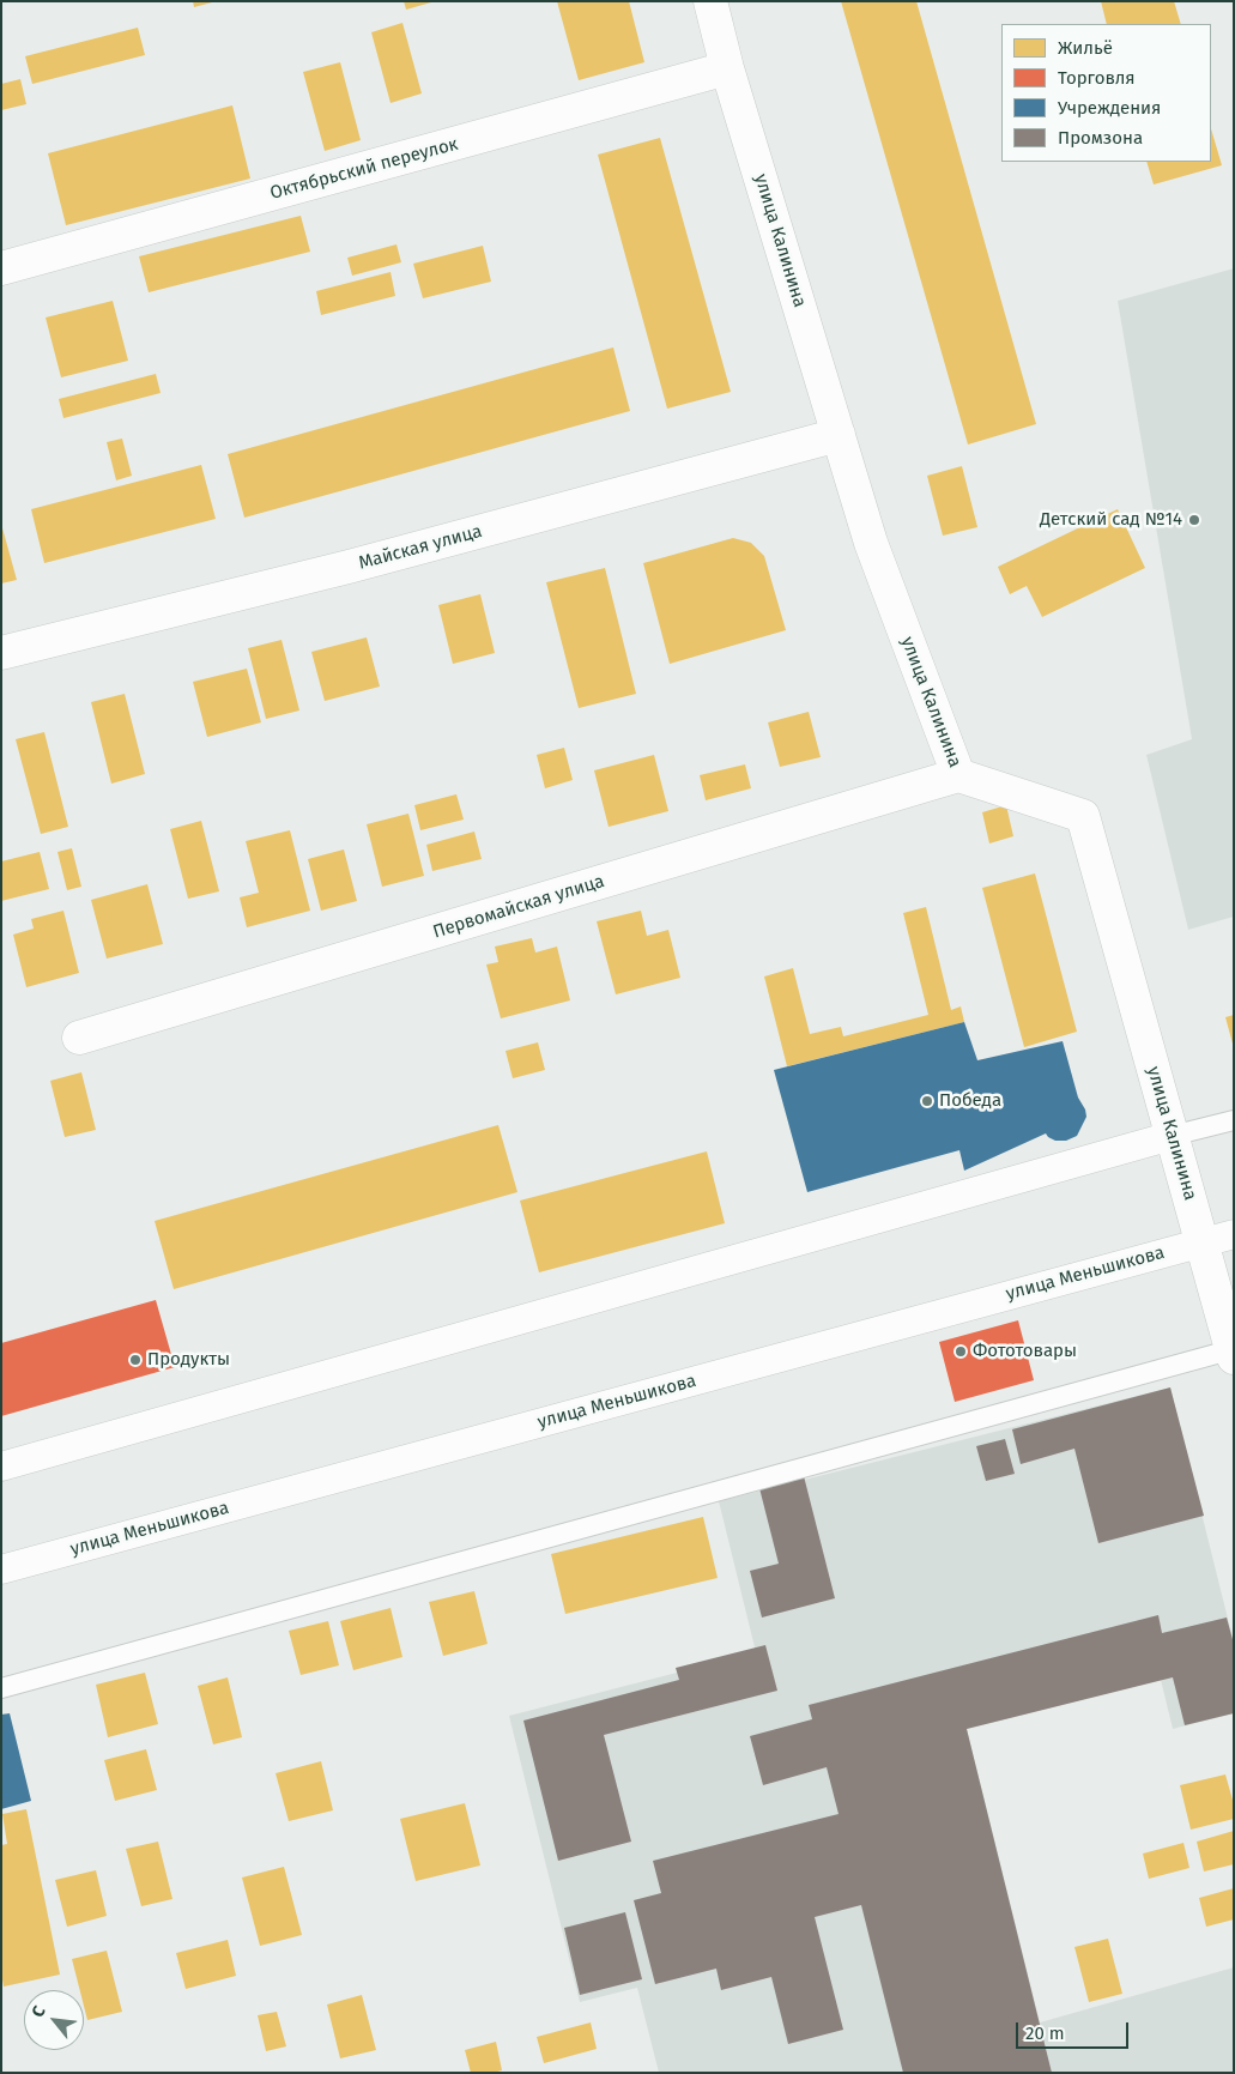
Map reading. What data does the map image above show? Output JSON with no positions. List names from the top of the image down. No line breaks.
{"streets":{"street":["Октябрьский переулок","улица Калинина","Майская улица","Первомайская улица","улица Меньшикова"]},"crossings":[["Октябрьский переулок","улица Калинина"],["улица Калинина","Майская улица"],["улица Калинина","Первомайская улица"],["улица Калинина","улица Меньшикова"]],"places":["Детский сад №14","Победа","Фототовары","Продукты"],"legend":["Жильё","Торговля","Учреждения","Промзона"],"scale_bar":"20 m","north":"top left"}
